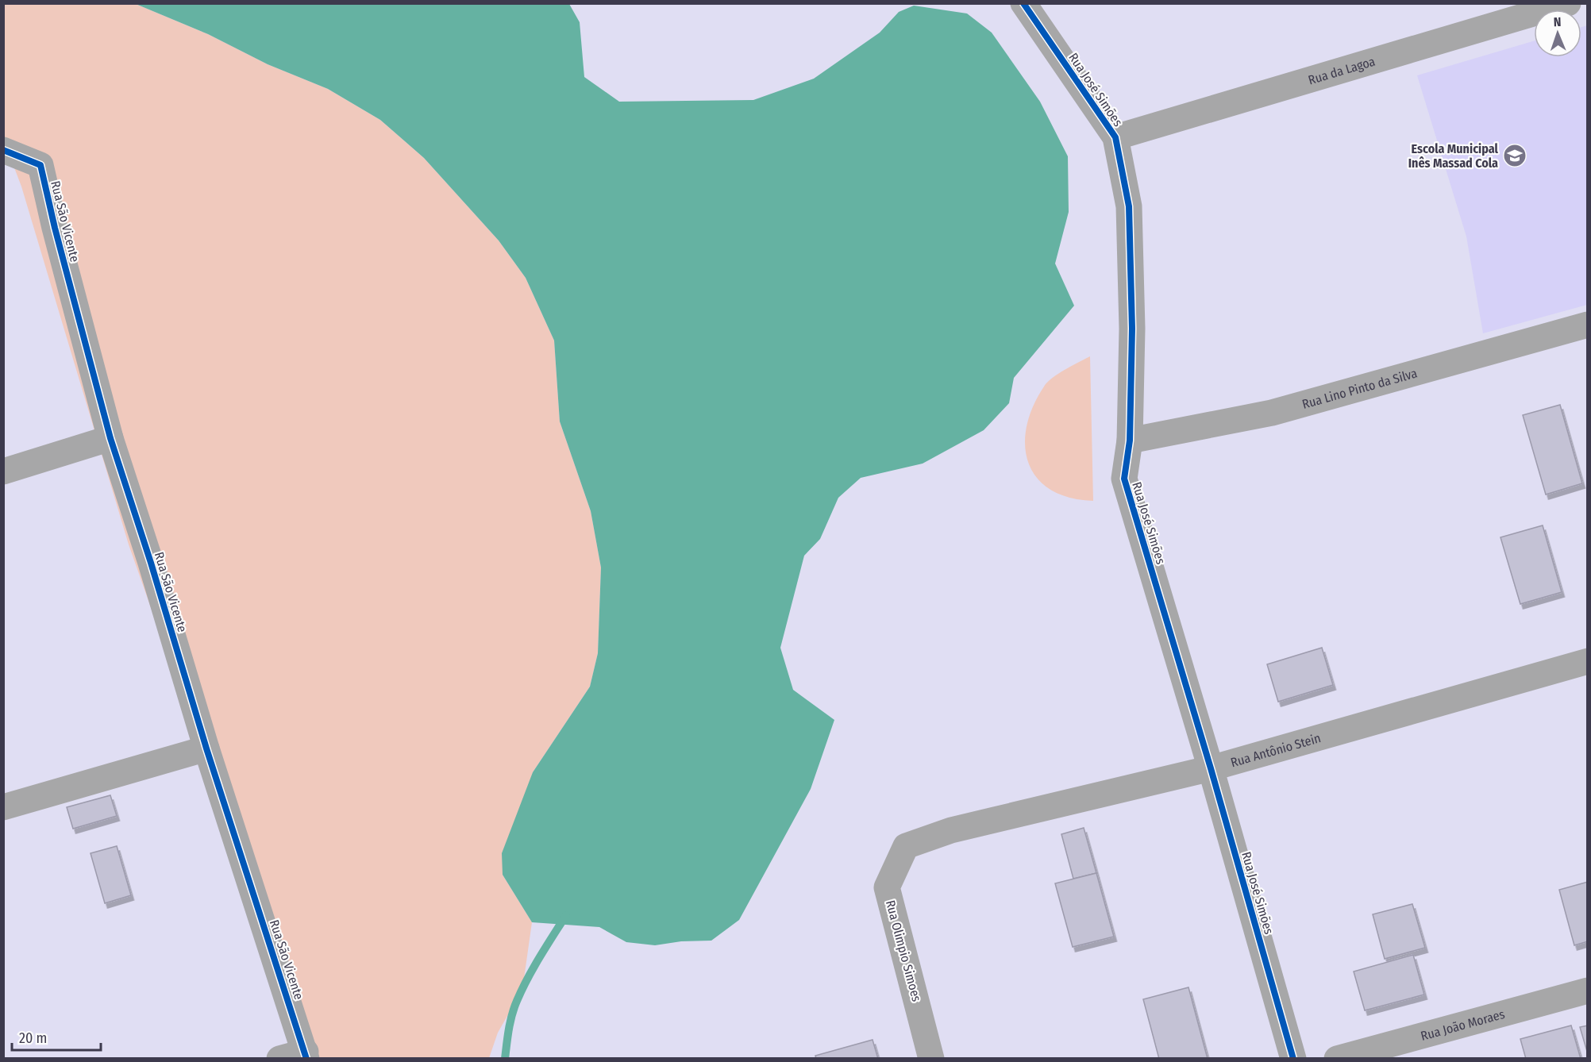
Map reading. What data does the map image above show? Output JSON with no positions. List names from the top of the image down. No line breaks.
{"streets":{"street":["Rua da Lagoa","Rua José Simões","Rua São Vicente","Rua Lino Pinto da Silva","Rua Antônio Stein","Rua Olimpio Simoes","Rua João Moraes"]},"crossings":[["Rua da Lagoa","Rua José Simões"],["Rua José Simões","Rua Lino Pinto da Silva"],["Rua José Simões","Rua Antônio Stein"],["Rua Antônio Stein","Rua Olimpio Simoes"]],"places":{"school or university":["Escola Municipal Inês Massad Cola"]},"scale_bar":"20 m","north":"top"}
